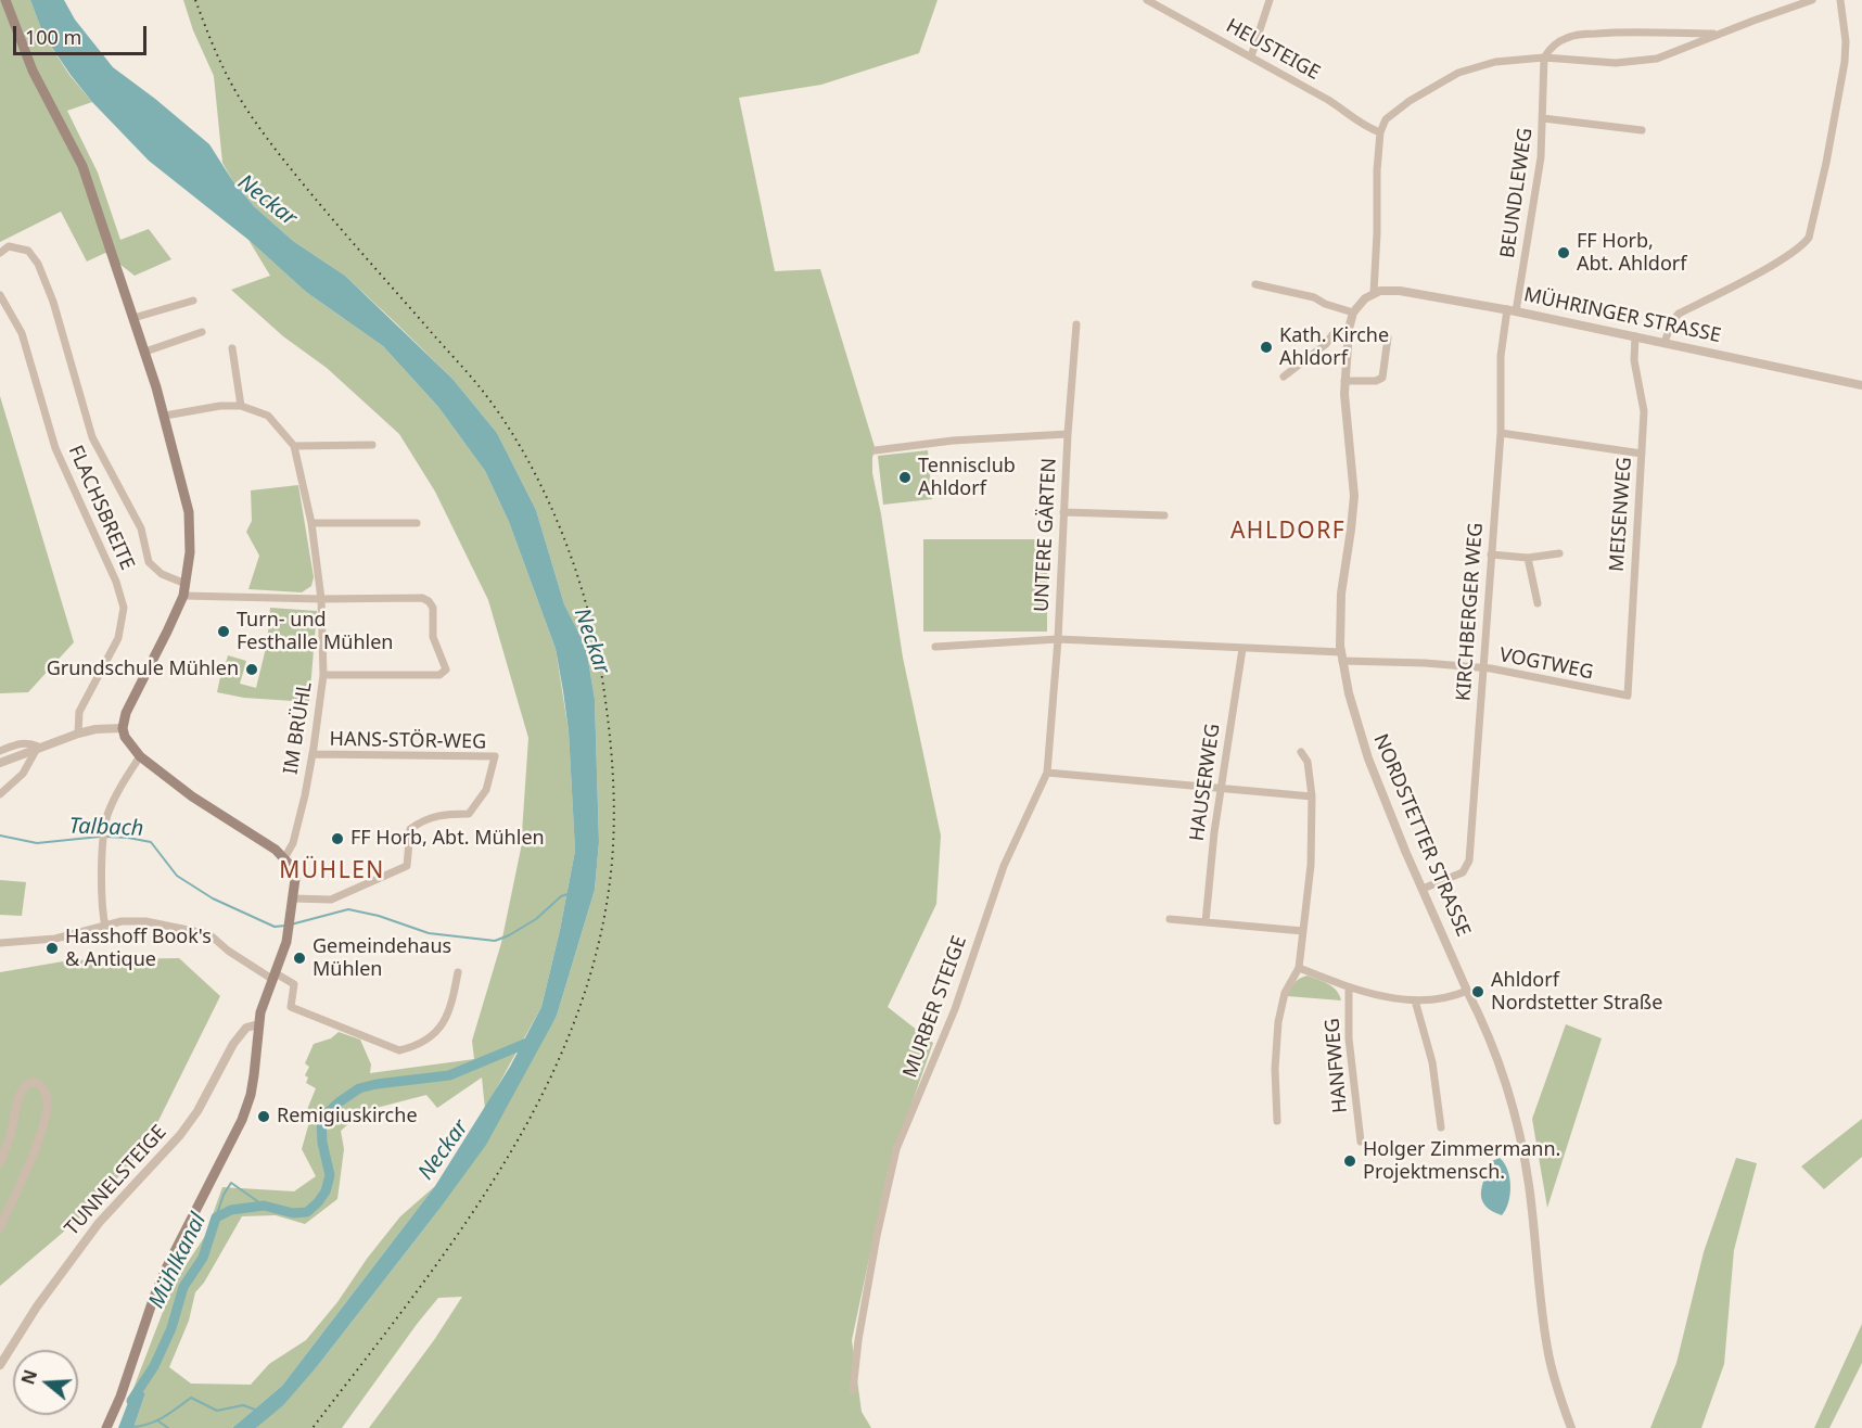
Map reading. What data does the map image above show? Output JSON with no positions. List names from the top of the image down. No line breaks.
{"streets":{"street":["HEUSTEIGE","BEUNDLEWEG","MÜHRINGER STRASSE","FLACHSBREITE","MEISENWEG","UNTERE GÄRTEN","KIRCHBERGER WEG","VOGTWEG","IM BRÜHL","HANS-STÖR-WEG","HAUSERWEG","NORDSTETTER STRASSE","MURBER STEIGE","HANFWEG","TUNNELSTEIGE"]},"crossings":[["BEUNDLEWEG","MÜHRINGER STRASSE"],["BEUNDLEWEG","KIRCHBERGER WEG"],["MÜHRINGER STRASSE","MEISENWEG"],["MÜHRINGER STRASSE","KIRCHBERGER WEG"],["MEISENWEG","VOGTWEG"],["UNTERE GÄRTEN","MURBER STEIGE"],["KIRCHBERGER WEG","VOGTWEG"],["KIRCHBERGER WEG","NORDSTETTER STRASSE"],["VOGTWEG","NORDSTETTER STRASSE"],["IM BRÜHL","HANS-STÖR-WEG"]],"districts":["AHLDORF","MÜHLEN"],"water":["Neckar","Talbach","Mühlkanal"],"places":["FF Horb, Abt. Ahldorf","Kath. Kirche Ahldorf","Tennisclub Ahldorf","Turn- und Festhalle Mühlen","Grundschule Mühlen","FF Horb, Abt. Mühlen","Hasshoff Book's & Antique","Gemeindehaus Mühlen","Ahldorf Nordstetter Straße","Remigiuskirche","Holger Zimmermann. Projektmensch."],"scale_bar":"100 m","north":"left"}
